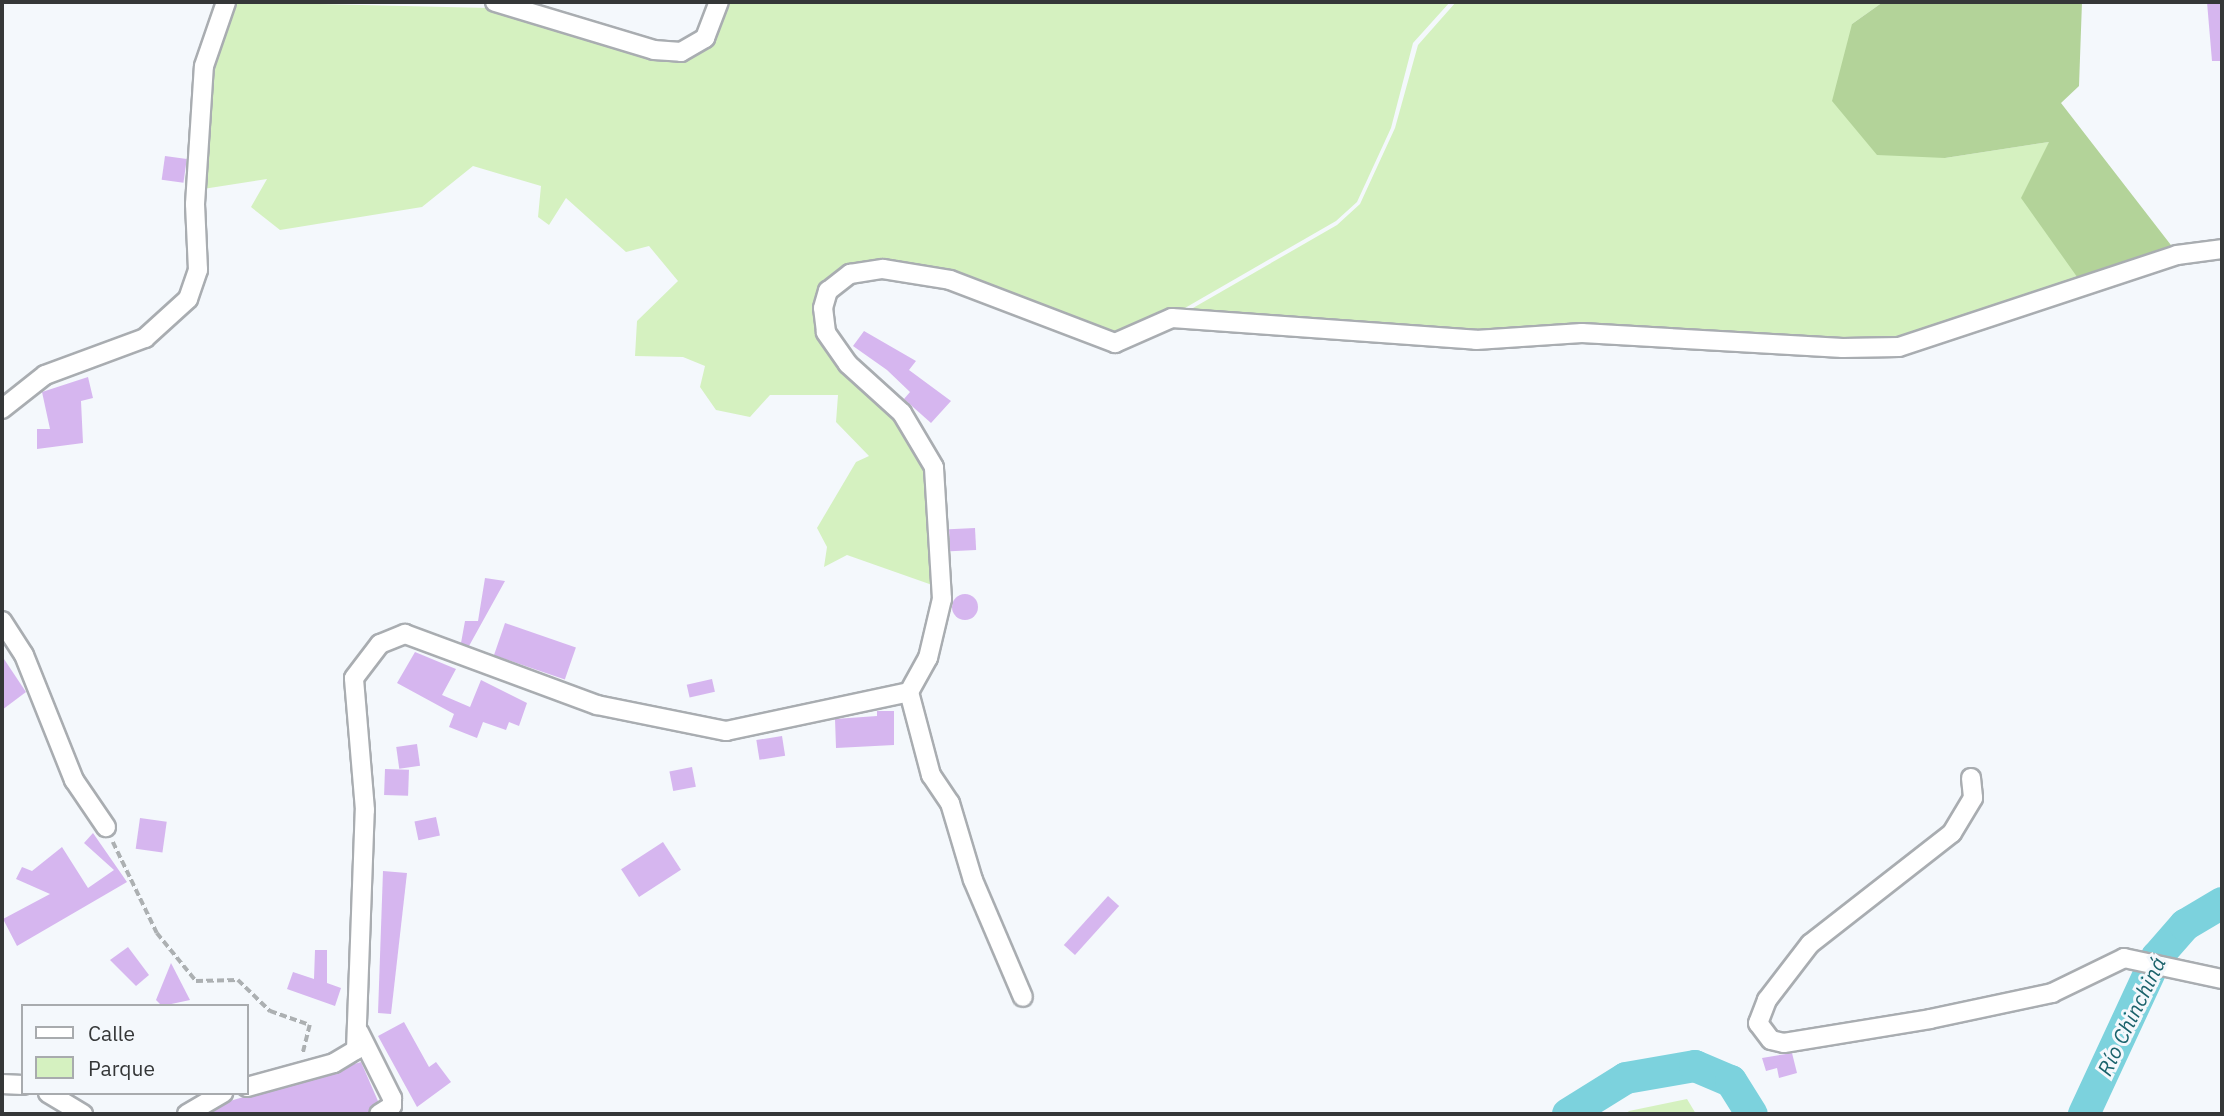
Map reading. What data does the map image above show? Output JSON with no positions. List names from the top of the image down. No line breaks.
{"water":["Río Chinchiná"],"legend":["Calle","Parque"]}
